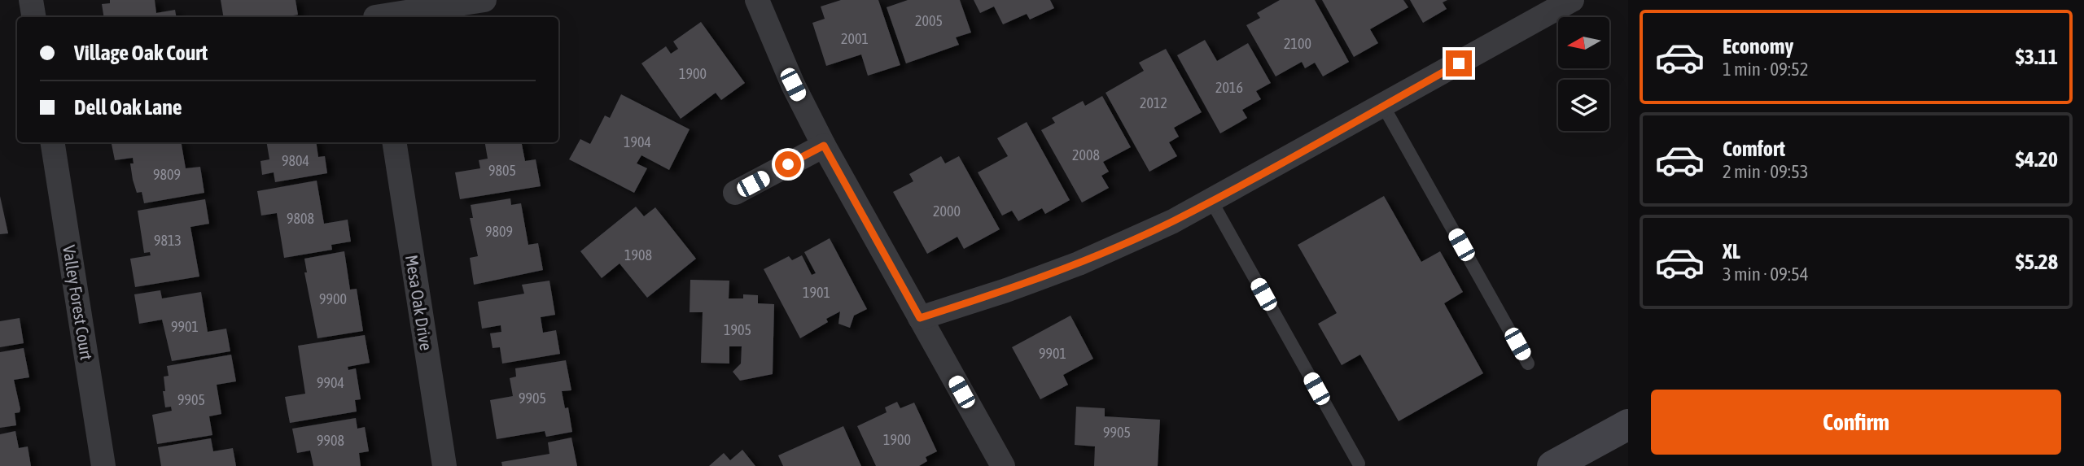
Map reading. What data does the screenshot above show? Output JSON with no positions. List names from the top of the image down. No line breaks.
{"streets":{"street":["Valley Forest Court","Mesa Oak Drive"]},"house_numbers":["2005","2001","2100","1900","2016","2012","1904","2008","9804","9805","9809","2000","9808","9809","9813","1908","1901","9900","9901","1905","9901","9904","9905","9905","9905","1900","9908"],"north":"left","page":{"list":[{"name":"Economy","note":"1 min · 09:52","value":"$3.11"},{"name":"Comfort","note":"2 min · 09:53","value":"$4.20"},{"name":"XL","note":"3 min · 09:54","value":"$5.28"}],"banner":["Village Oak Court","Dell Oak Lane"],"buttons":"Confirm"}}
